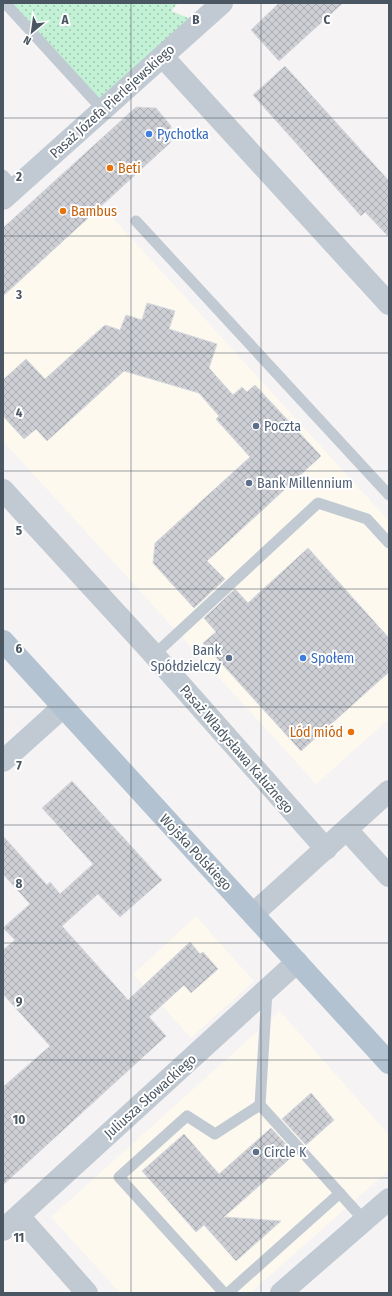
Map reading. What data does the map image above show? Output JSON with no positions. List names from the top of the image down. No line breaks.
{"streets":{"main road":["Wojska Polskiego"],"street":["Pasaż Józefa Pierlejewskiego","Pasaż Władysława Kałużnego","Juliusza Słowackiego"]},"crossings":[["Wojska Polskiego","Juliusza Słowackiego"]],"places":["Pychotka","Beti","Bambus","Poczta","Bank Millennium","Bank Spółdzielczy","Społem","Lód miód","Circle K"],"north":"bottom left","grid":{"columns":["A","B","C"],"rows":["2","3","4","5","6","7","8","9","10","11"]}}
